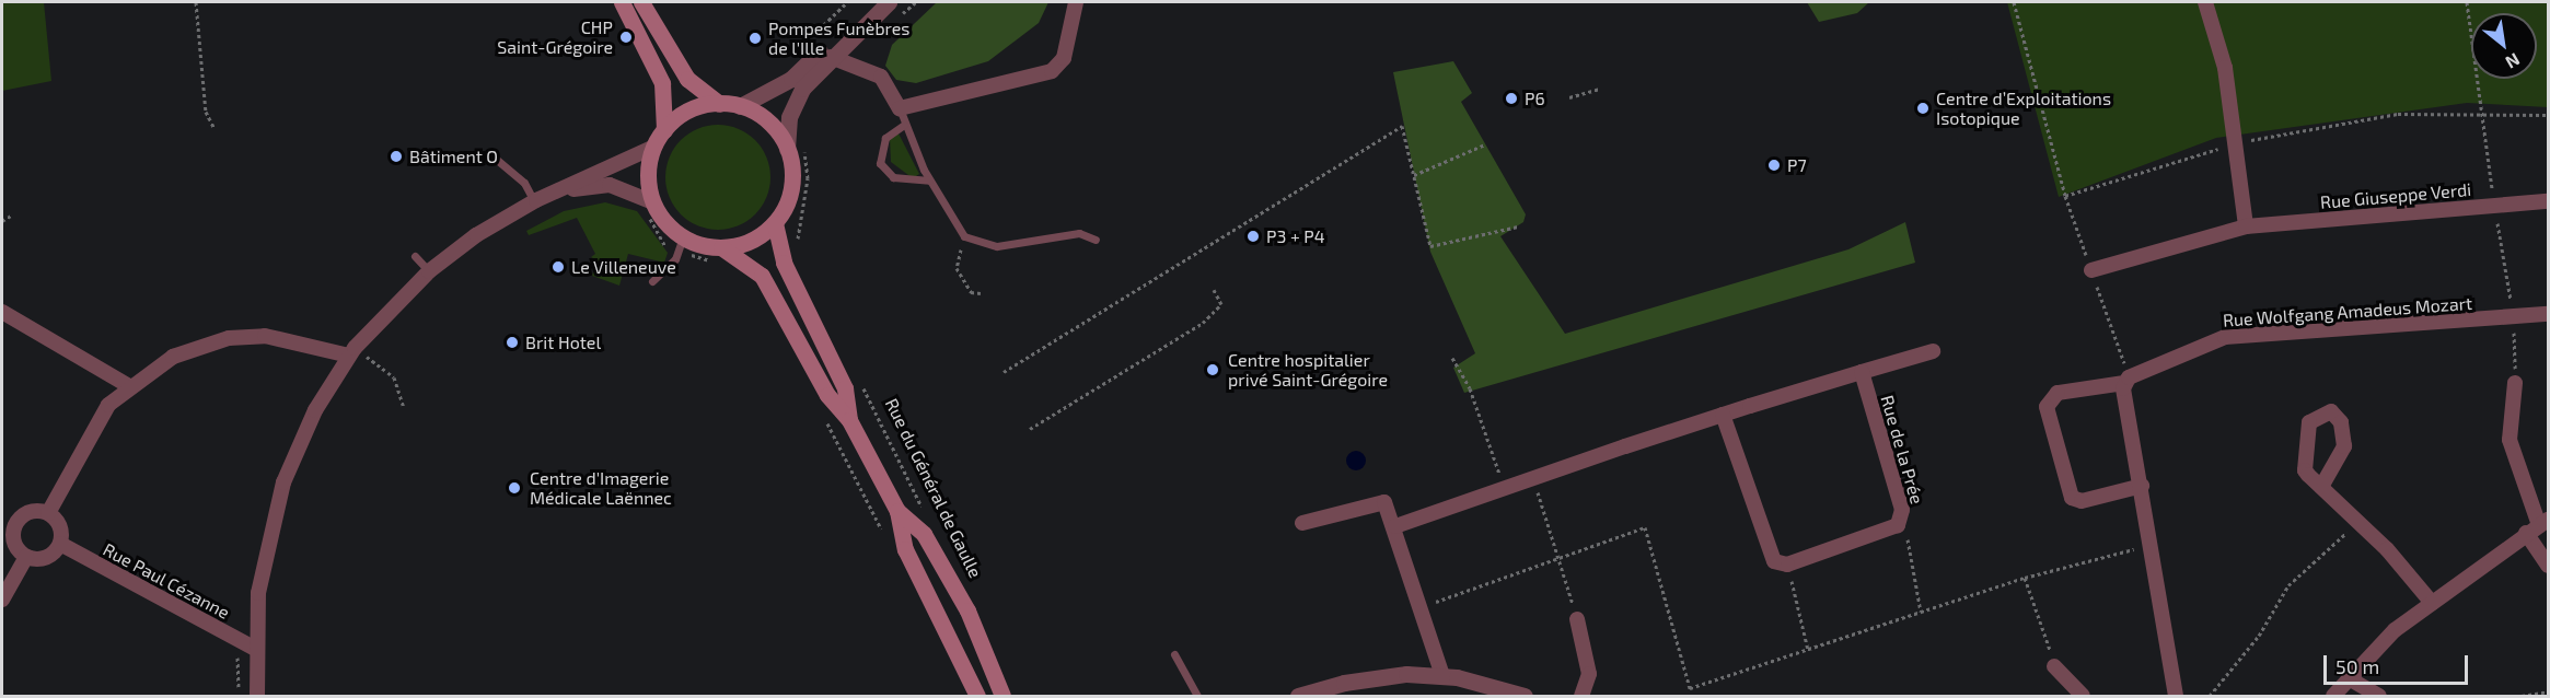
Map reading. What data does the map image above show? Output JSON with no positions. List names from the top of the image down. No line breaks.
{"streets":{"main road":["Rue du Général de Gaulle"],"street":["Rue Giuseppe Verdi","Rue Wolfgang Amadeus Mozart","Rue de la Prée","Rue Paul Cézanne"]},"places":["CHP Saint-Grégoire","Pompes Funèbres de l'Ille","P6","Centre d’Exploitations Isotopique","Bâtiment O","P7","P3 + P4","Le Villeneuve","Brit Hotel","Centre hospitalier privé Saint-Grégoire","Centre d'Imagerie Médicale Laënnec"],"scale_bar":"50 m","north":"bottom right"}
